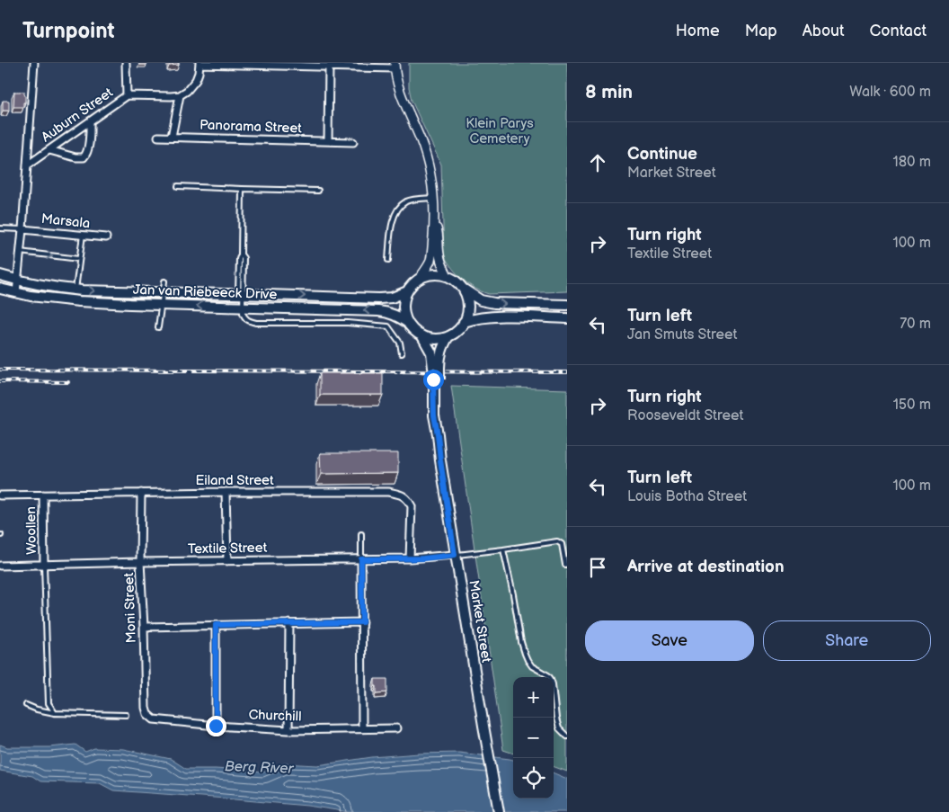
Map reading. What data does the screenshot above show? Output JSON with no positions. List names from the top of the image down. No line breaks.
{"streets":{"main road":["Jan van Riebeeck Drive","Market Street"],"street":["Auburn Street","Panorama Street","Marsala","Eiland Street","Woollen","Textile Street","Moni Street","Churchill"]},"crossings":[["Jan van Riebeeck Drive","Market Street"],["Eiland Street","Woollen"],["Eiland Street","Textile Street"],["Eiland Street","Moni Street"],["Woollen","Textile Street"],["Textile Street","Moni Street"],["Textile Street","Market Street"],["Moni Street","Churchill"]],"water":["Berg River"],"parks":["Klein Parys Cemetery"],"page":{"header":"Turnpoint","nav":["Home","Map","About","Contact"],"heading":["8 min","Walk · 600 m"],"list":[["Continue","Market Street","180 m"],["Turn right","Textile Street","100 m"],["Turn left","Jan Smuts Street","70 m"],["Turn right","Rooseveldt Street","150 m"],["Turn left","Louis Botha Street","100 m"],"Arrive at destination"],"buttons":["Save","Share"],"map_buttons":["+","−"]}}
